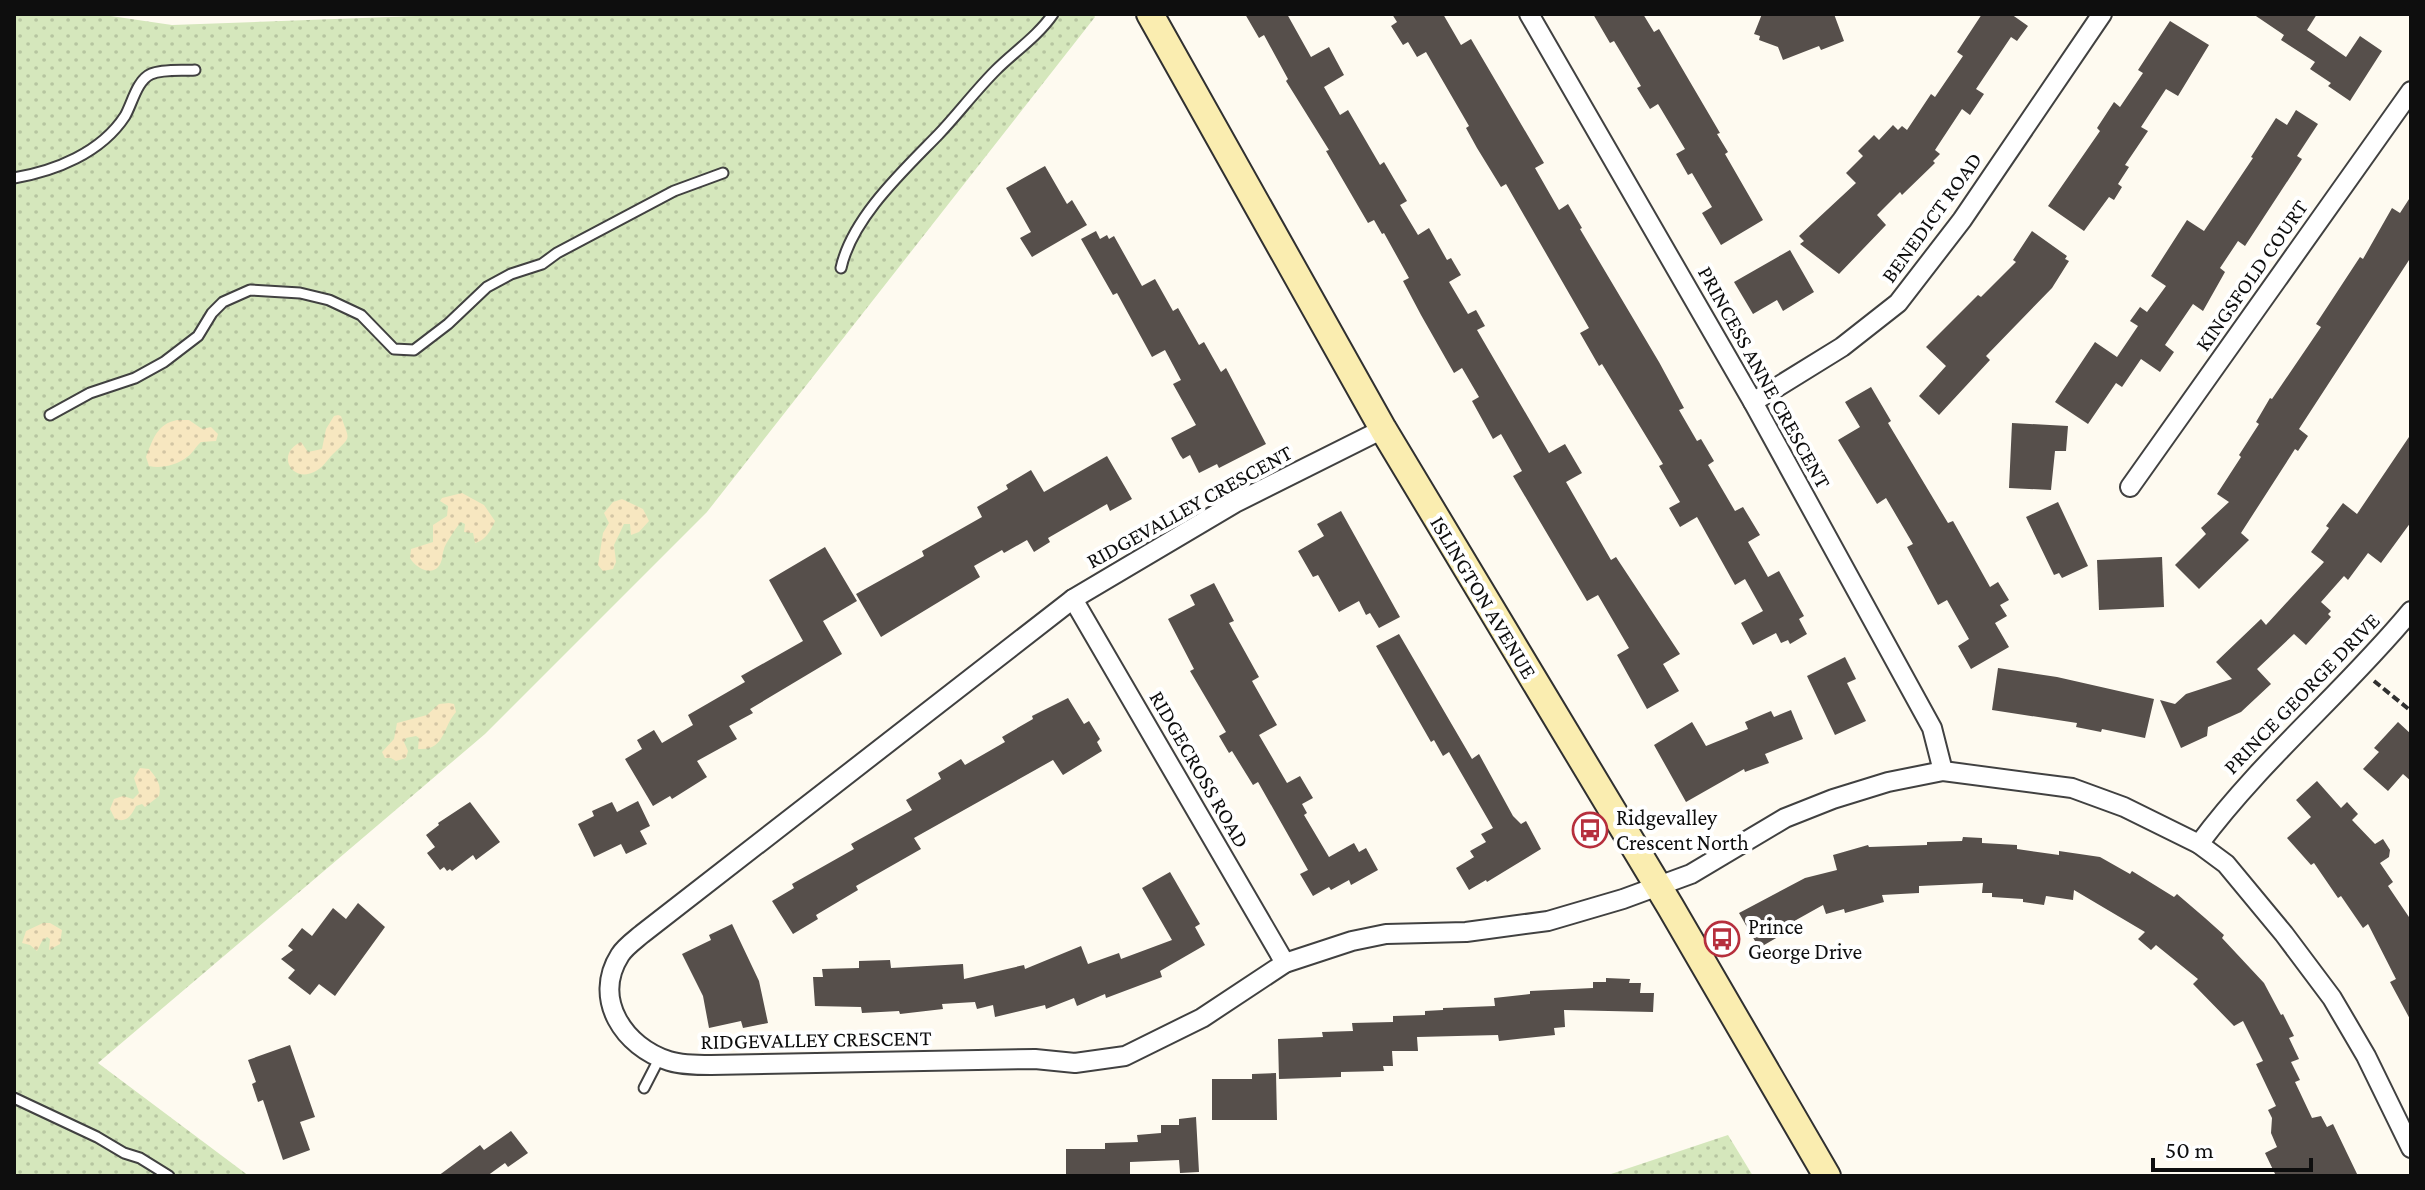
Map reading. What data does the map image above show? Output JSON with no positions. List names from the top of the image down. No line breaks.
{"streets":{"main road":["ISLINGTON AVENUE"],"street":["BENEDICT ROAD","KINGSFOLD COURT","PRINCESS ANNE CRESCENT","RIDGEVALLEY CRESCENT","PRINCE GEORGE DRIVE","RIDGECROSS ROAD"]},"crossings":[["BENEDICT ROAD","PRINCESS ANNE CRESCENT"],["RIDGEVALLEY CRESCENT","ISLINGTON AVENUE"],["RIDGEVALLEY CRESCENT","RIDGECROSS ROAD"]],"places":{"bus stop":["Ridgevalley Crescent North","Prince George Drive"]},"scale_bar":"50 m"}
